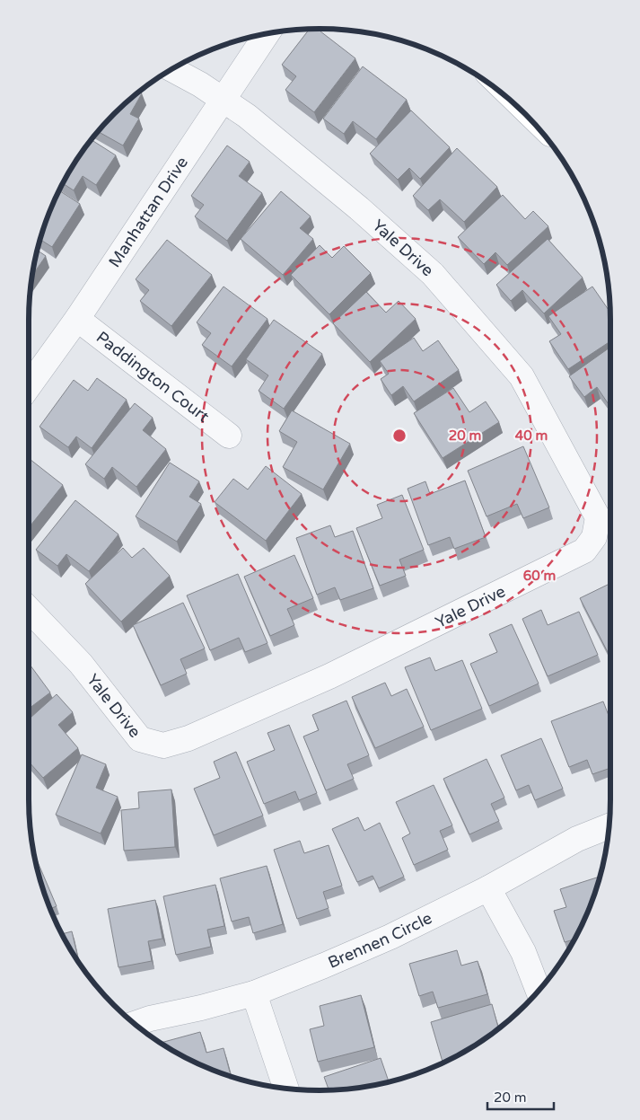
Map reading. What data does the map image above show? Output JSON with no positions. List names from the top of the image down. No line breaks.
{"streets":{"street":["Manhattan Drive","Yale Drive","Paddington Court","Brennen Circle"]},"crossings":[["Manhattan Drive","Yale Drive"],["Manhattan Drive","Paddington Court"]],"scale_bar":"20 m","rings":["20 m","40 m","60 m"]}
